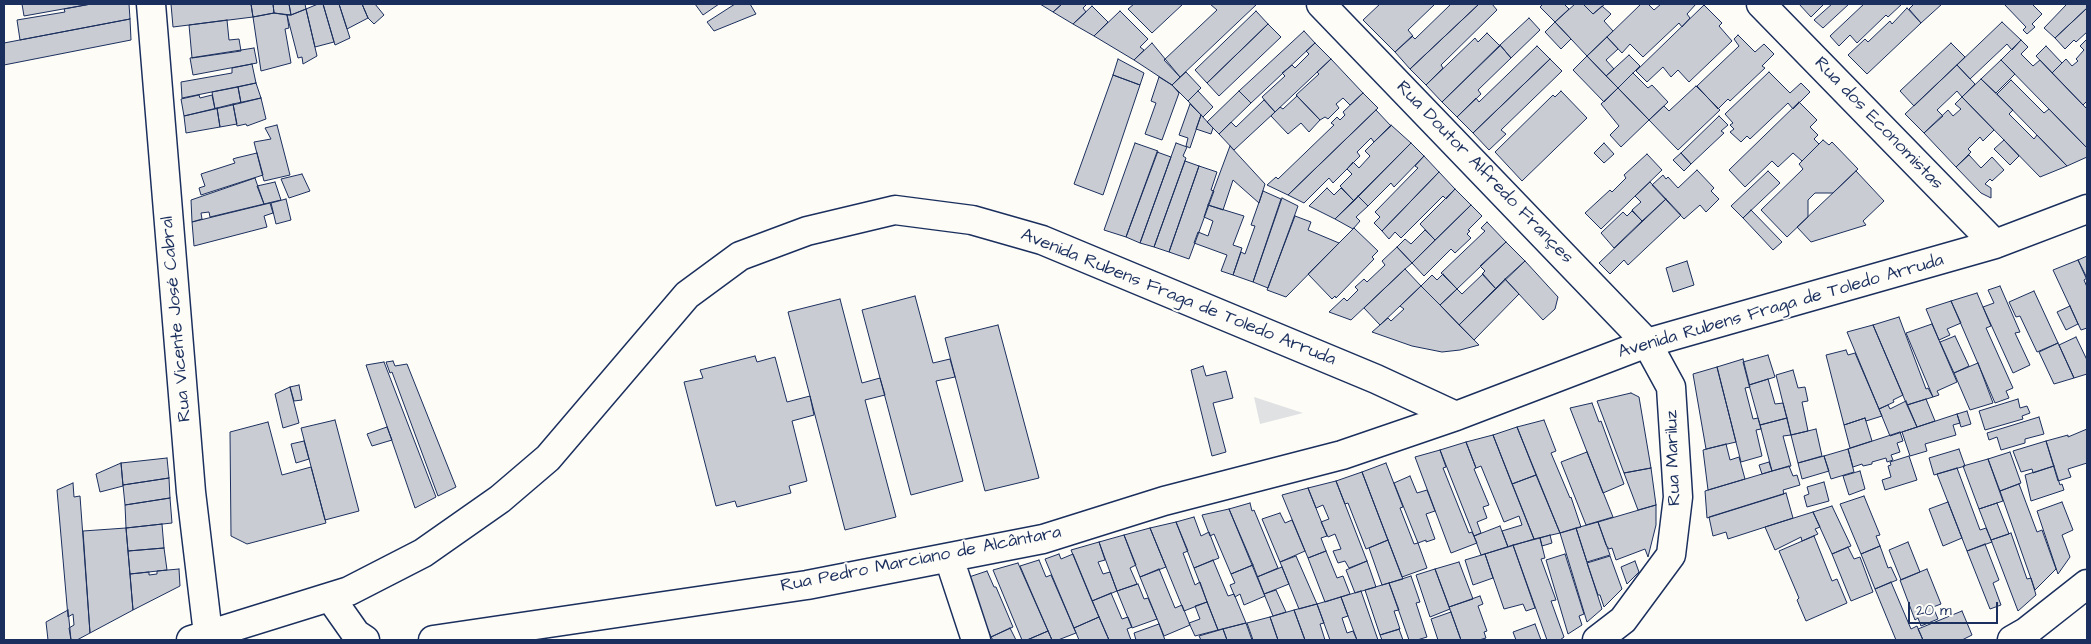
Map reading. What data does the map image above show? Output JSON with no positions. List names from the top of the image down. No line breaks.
{"streets":{"street":["Rua dos Economistas","Rua Doutor Alfredo Françes","Avenida Rubens Fraga de Toledo Arruda","Rua Vicente José Cabral","Rua Mariluz","Rua Pedro Marciano de Alcântara"]},"crossings":[["Rua dos Economistas","Avenida Rubens Fraga de Toledo Arruda"],["Rua Doutor Alfredo Françes","Avenida Rubens Fraga de Toledo Arruda"],["Rua Doutor Alfredo Françes","Rua Mariluz"],["Avenida Rubens Fraga de Toledo Arruda","Rua Vicente José Cabral"],["Avenida Rubens Fraga de Toledo Arruda","Rua Mariluz"],["Avenida Rubens Fraga de Toledo Arruda","Rua Pedro Marciano de Alcântara"]],"scale_bar":"20 m"}
